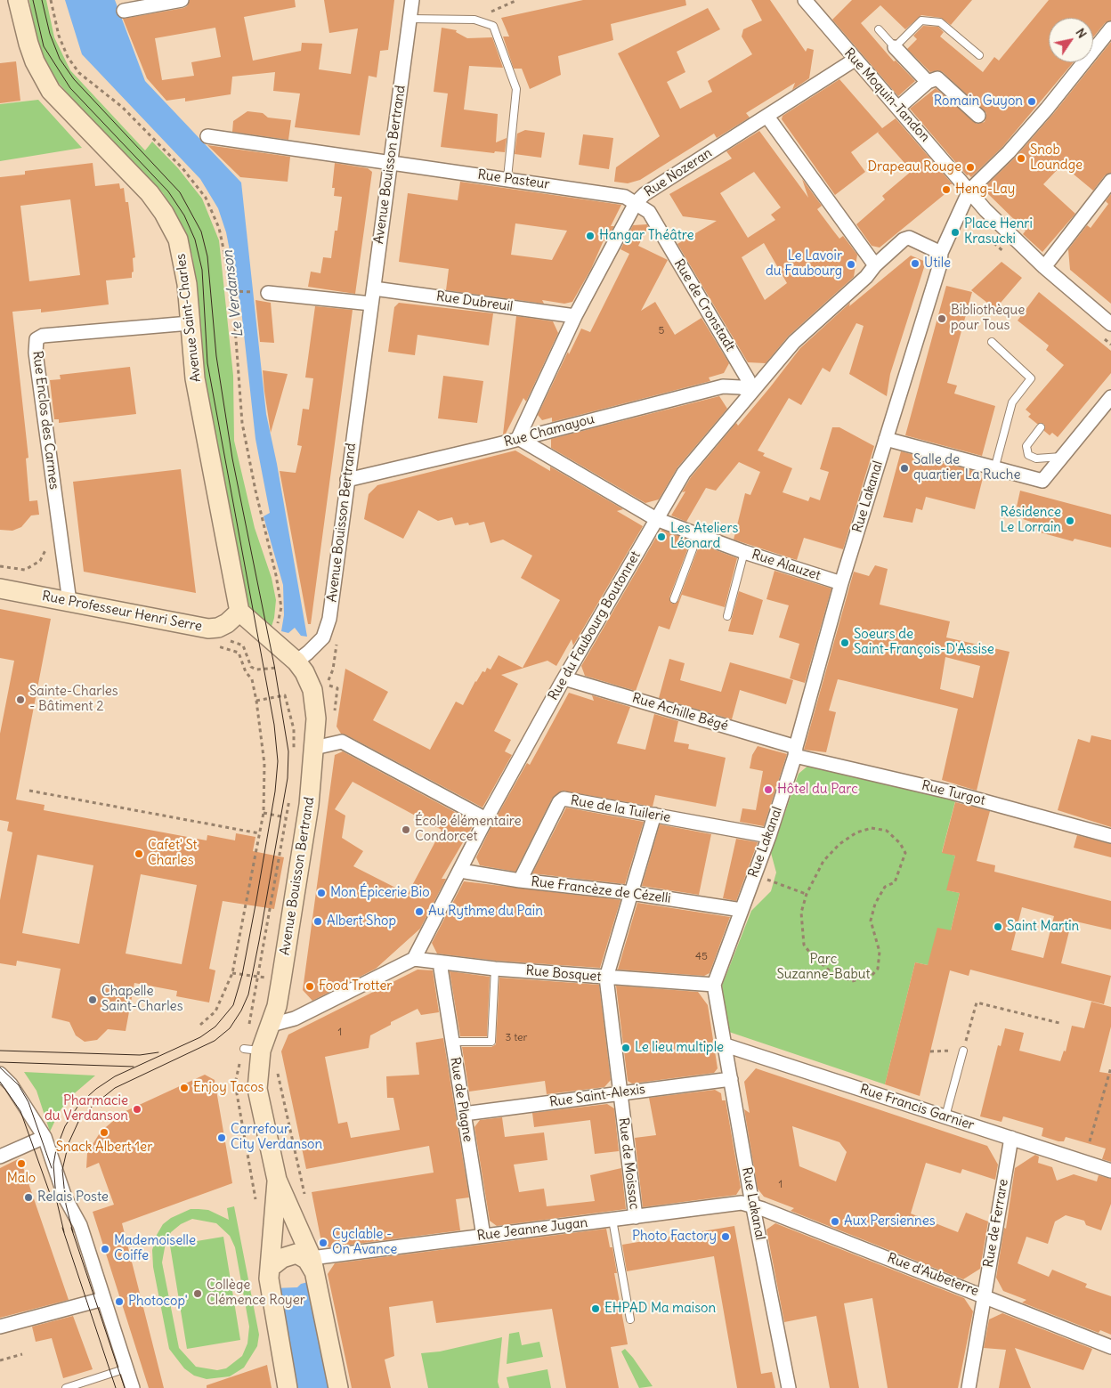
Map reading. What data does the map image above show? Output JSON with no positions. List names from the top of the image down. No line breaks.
{"streets":{"main road":["Avenue Bouisson Bertrand","Avenue Saint-Charles","Rue Professeur Henri Serre"],"street":["Rue Moquin-Tandon","Rue Nozeran","Rue Pasteur","Rue Dubreuil","Rue de Cronstadt","Rue Enclos des Carmes","Rue Chamayou","Rue Lakanal","Rue Alauzet","Rue du Faubourg Boutonnet","Rue Achille Bégé","Rue Turgot","Rue de la Tuilerie","Rue Francèze de Cézelli","Rue Bosquet","Rue Saint-Alexis","Rue de Plagne","Rue Francis Garnier","Rue de Moissac","Rue de Ferrare","Rue Jeanne Jugan","Rue d'Aubeterre"]},"crossings":[["Rue Moquin-Tandon","Rue Nozeran"],["Avenue Bouisson Bertrand","Rue Pasteur"],["Avenue Bouisson Bertrand","Rue Dubreuil"],["Avenue Bouisson Bertrand","Rue Chamayou"],["Rue Nozeran","Rue Pasteur"],["Rue Nozeran","Rue Dubreuil"],["Rue Nozeran","Rue de Cronstadt"],["Rue Nozeran","Rue Chamayou"],["Rue Nozeran","Rue Alauzet"],["Rue Pasteur","Rue de Cronstadt"],["Rue de Cronstadt","Rue Chamayou"],["Rue de Cronstadt","Rue du Faubourg Boutonnet"],["Avenue Saint-Charles","Rue Enclos des Carmes"],["Avenue Saint-Charles","Rue Professeur Henri Serre"],["Rue Enclos des Carmes","Rue Professeur Henri Serre"],["Rue Chamayou","Rue Alauzet"],["Rue Chamayou","Rue du Faubourg Boutonnet"],["Rue Lakanal","Rue Alauzet"],["Rue Lakanal","Rue du Faubourg Boutonnet"],["Rue Lakanal","Rue Achille Bégé"],["Rue Lakanal","Rue Turgot"],["Rue Lakanal","Rue de la Tuilerie"],["Rue Lakanal","Rue Francèze de Cézelli"],["Rue Lakanal","Rue Bosquet"],["Rue Lakanal","Rue Saint-Alexis"],["Rue Lakanal","Rue Francis Garnier"],["Rue Lakanal","Rue Jeanne Jugan"],["Rue Lakanal","Rue d'Aubeterre"],["Rue Alauzet","Rue du Faubourg Boutonnet"],["Rue du Faubourg Boutonnet","Rue Achille Bégé"],["Rue du Faubourg Boutonnet","Rue Francèze de Cézelli"],["Rue du Faubourg Boutonnet","Rue Bosquet"],["Rue Achille Bégé","Rue Turgot"],["Rue de la Tuilerie","Rue Francèze de Cézelli"],["Rue Bosquet","Rue de Plagne"],["Rue Bosquet","Rue de Moissac"],["Rue Saint-Alexis","Rue de Plagne"],["Rue Saint-Alexis","Rue de Moissac"],["Rue de Plagne","Rue Jeanne Jugan"],["Rue Francis Garnier","Rue de Ferrare"],["Rue de Moissac","Rue Jeanne Jugan"],["Rue de Ferrare","Rue d'Aubeterre"],["Rue Jeanne Jugan","Rue d'Aubeterre"]],"water":["Le Verdanson"],"parks":["Parc Suzanne-Babut"],"places":["Romain Guyon","Snob Loundge","Drapeau Rouge","Heng-Lay","Place Henri Krasucki","Hangar Théâtre","Utile","Le Lavoir du Faubourg","Bibliothèque pour Tous","Salle de quartier La Ruche","Résidence Le Lorrain","Les Ateliers Léonard","Soeurs de Saint-François-D'Assise","Sainte-Charles - Bâtiment 2","Hôtel du Parc","École élémentaire Condorcet","Cafet' St Charles","Mon Épicerie Bio","Au Rythme du Pain","Albert Shop","Saint Martin","Food Trotter","Chapelle Saint-Charles","Le lieu multiple","Enjoy Tacos","Pharmacie du Verdanson","Snack Albert 1er","Carrefour City Verdanson","Malo","Relais Poste","Aux Persiennes","Photo Factory","Cyclable - On Avance","Mademoiselle Coiffe","Collège Clémence Royer","Photocop'","EHPAD Ma maison"],"house_numbers":["5","45","1","3 ter","1"],"north":"top right"}
